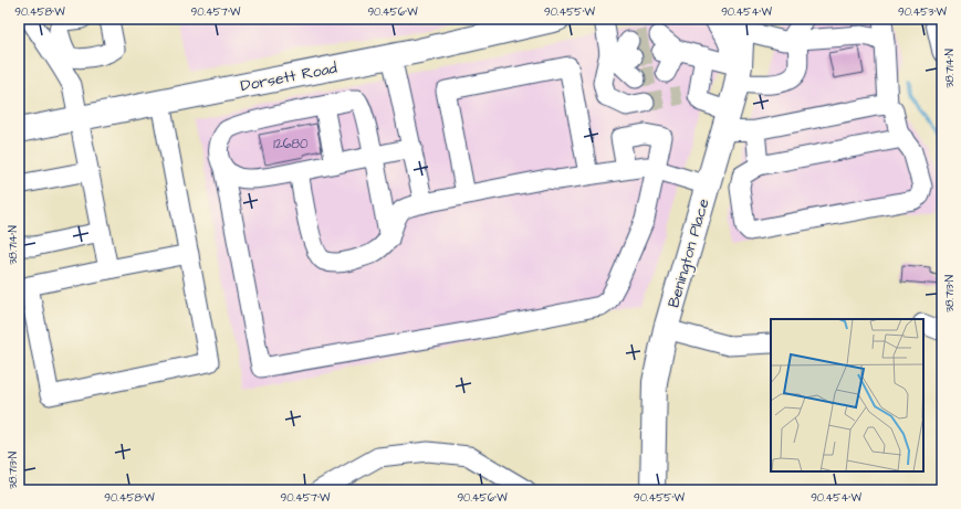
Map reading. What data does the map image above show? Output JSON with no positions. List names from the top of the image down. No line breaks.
{"streets":{"main road":["Dorsett Road","Benington Place"]},"house_numbers":["12680"],"coordinates":["90.458°W","90.457°W","90.456°W","90.455°W","90.454°W","90.453°W","38.714°N","38.713°N"]}
